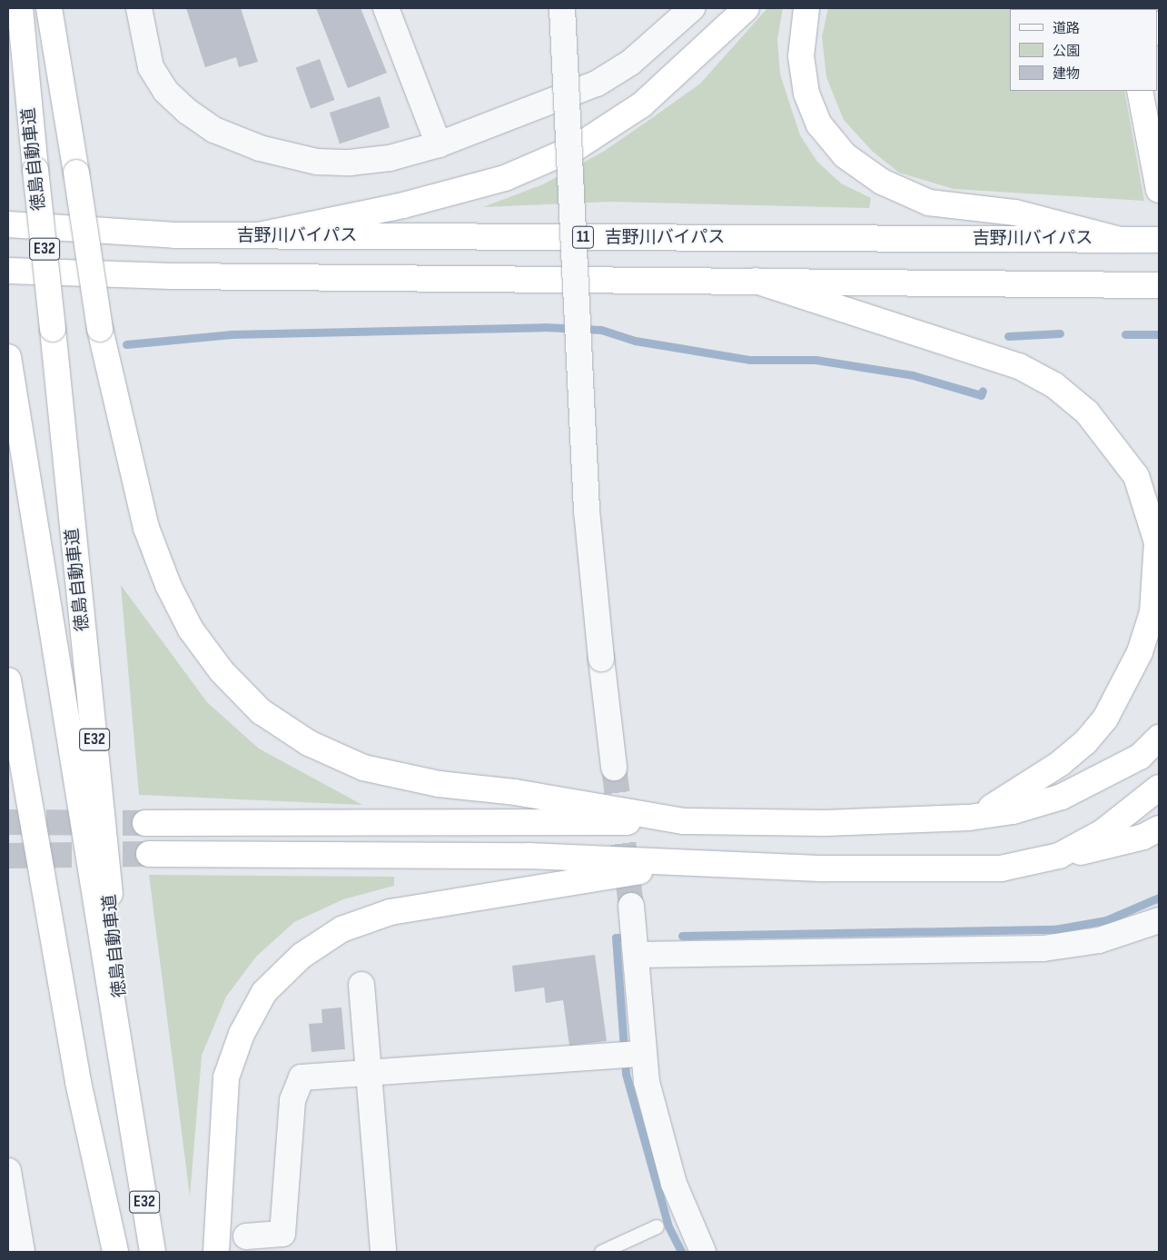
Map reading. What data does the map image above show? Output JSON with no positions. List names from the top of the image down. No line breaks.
{"streets":{"highway":["徳島自動車道","吉野川バイパス","11","E32"]},"legend":["道路","公園","建物"]}
